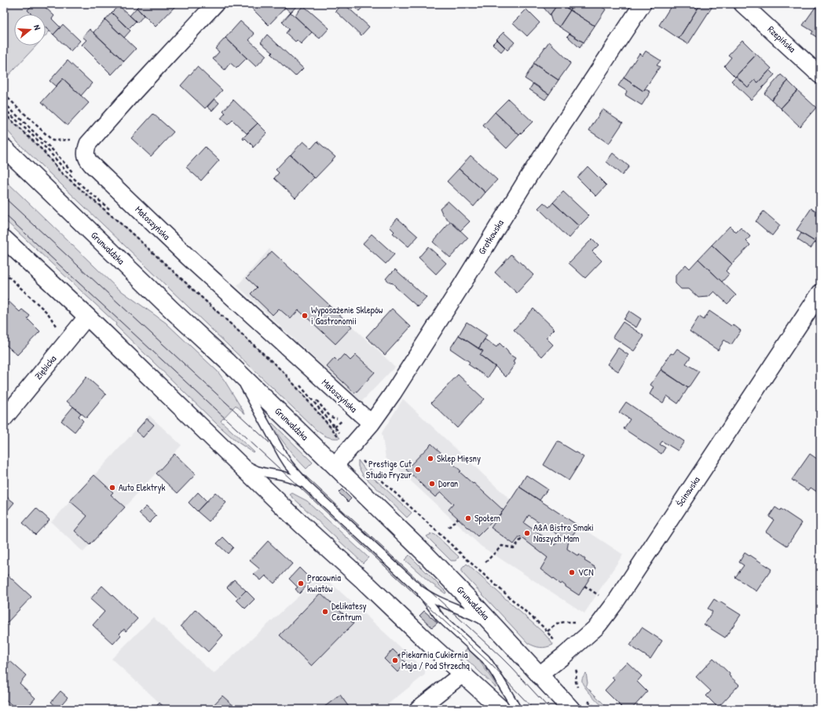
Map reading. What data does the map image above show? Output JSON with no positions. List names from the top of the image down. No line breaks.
{"streets":{"street":["Rzepińska","Małoszyńska","Grotkowska","Grunwaldzka","Ziębicka","Ścinawska"]},"crossings":[["Małoszyńska","Grotkowska"],["Grotkowska","Grunwaldzka"],["Grunwaldzka","Ścinawska"]],"places":["Wyposażenie Sklepów i Gastronomii","Sklep Mięsny","Prestige Cut Studio Fryzur","Doran","Auto Elektryk","Społem","A&A Bistro Smaki Naszych Mam","VCN","Pracownia kwiatów","Delikatesy Centrum","Piekarnia Cukiernia Maja / Pod Strzechą"],"north":"right"}
